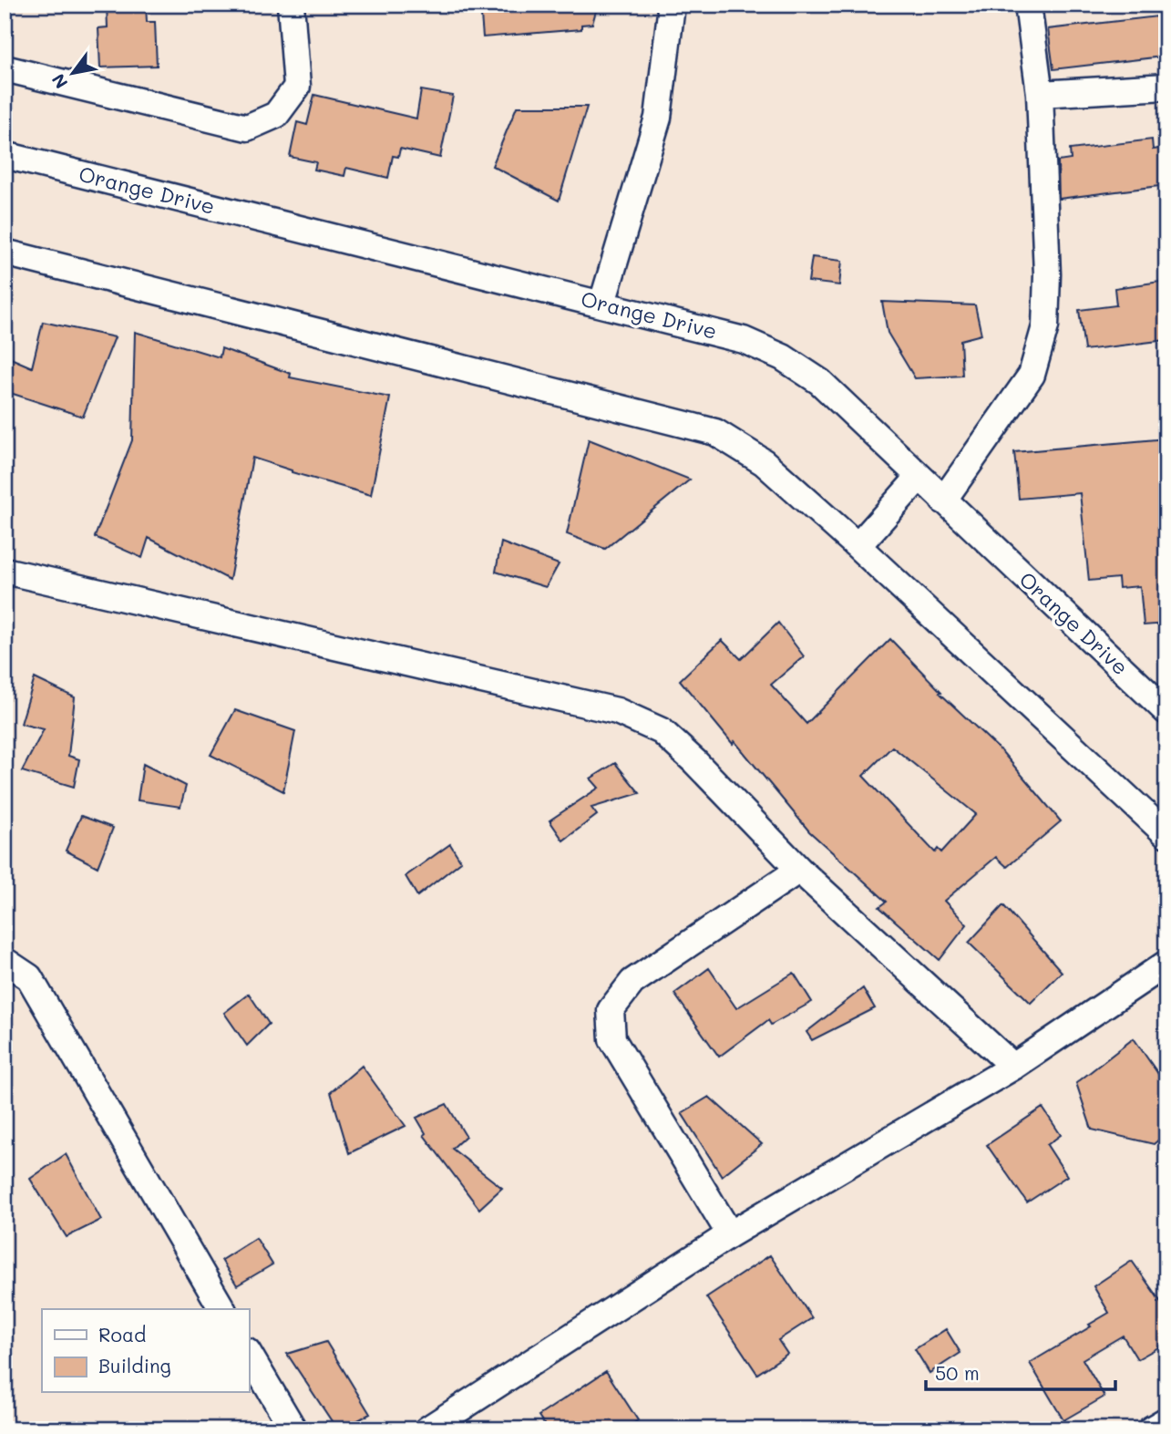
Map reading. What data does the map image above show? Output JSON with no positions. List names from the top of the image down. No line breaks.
{"streets":{"street":["Orange Drive"]},"legend":["Road","Building"],"scale_bar":"50 m","north":"bottom left"}
